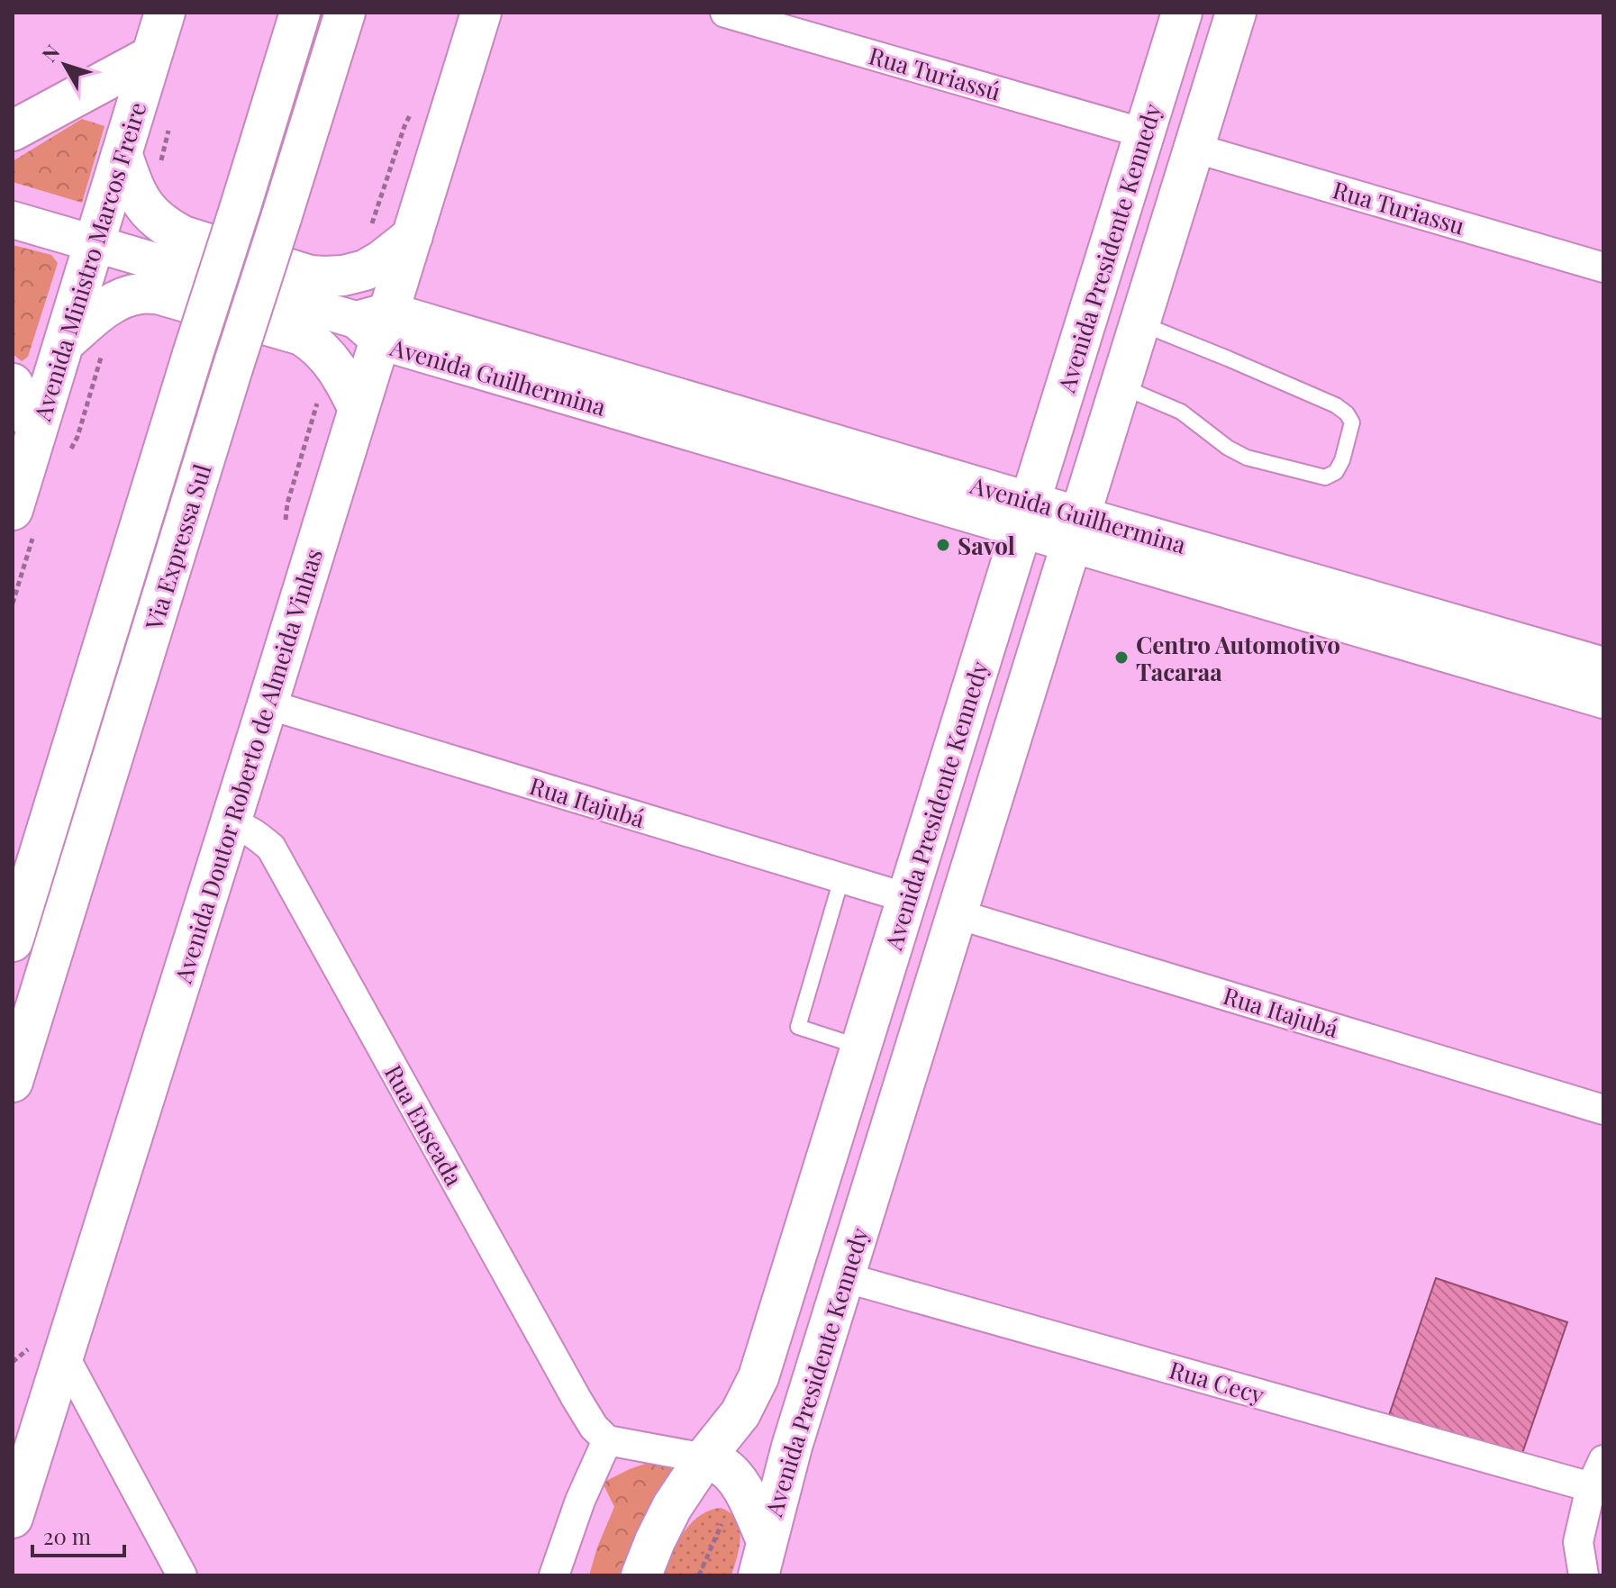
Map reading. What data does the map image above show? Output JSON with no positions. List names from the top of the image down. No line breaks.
{"streets":{"main road":["Avenida Presidente Kennedy","Avenida Ministro Marcos Freire","Via Expressa Sul","Avenida Doutor Roberto de Almeida Vinhas"],"street":["Rua Turiassú","Rua Turiassu","Avenida Guilhermina","Rua Itajubá","Rua Enseada","Rua Cecy"]},"crossings":[["Rua Turiassú","Avenida Presidente Kennedy"],["Rua Turiassu","Avenida Presidente Kennedy"],["Avenida Presidente Kennedy","Avenida Guilhermina"],["Avenida Presidente Kennedy","Rua Itajubá"],["Avenida Presidente Kennedy","Rua Cecy"],["Avenida Ministro Marcos Freire","Avenida Guilhermina"],["Avenida Guilhermina","Avenida Doutor Roberto de Almeida Vinhas"],["Avenida Doutor Roberto de Almeida Vinhas","Rua Itajubá"],["Avenida Doutor Roberto de Almeida Vinhas","Rua Enseada"]],"places":["Savol","Centro Automotivo Tacaraa"],"scale_bar":"20 m","north":"top left"}
